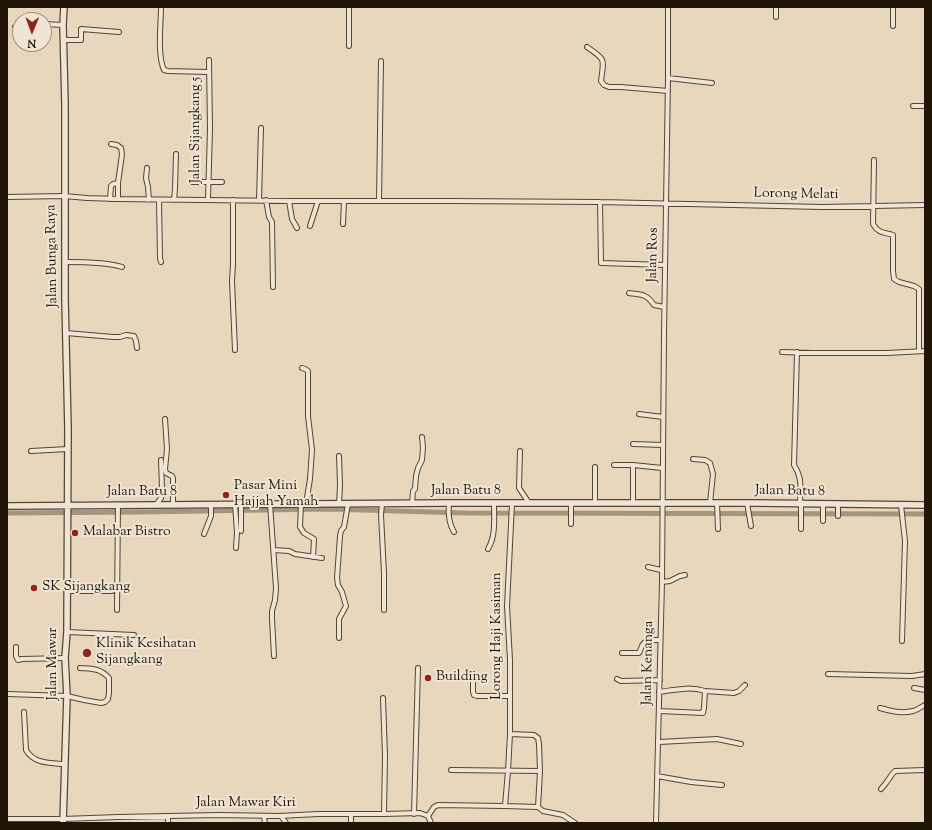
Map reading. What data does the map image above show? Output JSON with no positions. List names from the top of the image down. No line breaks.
{"streets":{"street":["Jalan Sijangkang 5","Lorong Melati","Jalan Ros","Jalan Bunga Raya","Jalan Batu 8","Lorong Haji Kasiman","Jalan Kenanga","Jalan Mawar","Jalan Mawar Kiri"]},"crossings":[["Jalan Sijangkang 5","Lorong Melati"],["Lorong Melati","Jalan Ros"],["Lorong Melati","Jalan Bunga Raya"],["Jalan Ros","Jalan Batu 8"],["Jalan Ros","Jalan Kenanga"],["Jalan Bunga Raya","Jalan Batu 8"],["Jalan Bunga Raya","Jalan Mawar"],["Jalan Batu 8","Lorong Haji Kasiman"],["Jalan Batu 8","Jalan Kenanga"],["Jalan Batu 8","Jalan Mawar"],["Jalan Mawar","Jalan Mawar Kiri"]],"places":["Pasar Mini Hajjah Yamah","Malabar Bistro","SK Sijangkang","Klinik Kesihatan Sijangkang","Building"],"north":"bottom"}
